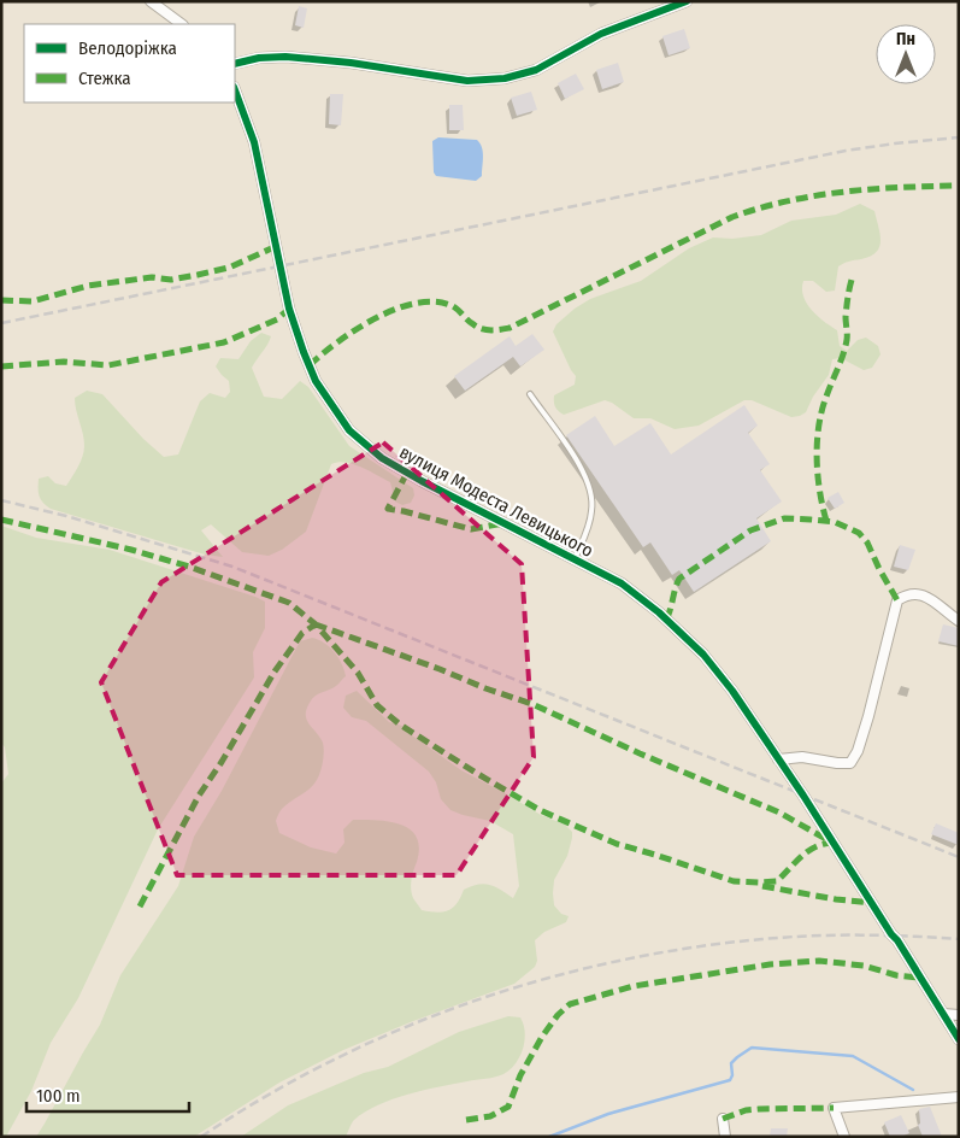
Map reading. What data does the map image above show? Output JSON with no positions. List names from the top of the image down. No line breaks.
{"streets":{"street":["вулиця Модеста Левицького"]},"legend":["Велодоріжка","Стежка"],"scale_bar":"100 m","north":"top"}
